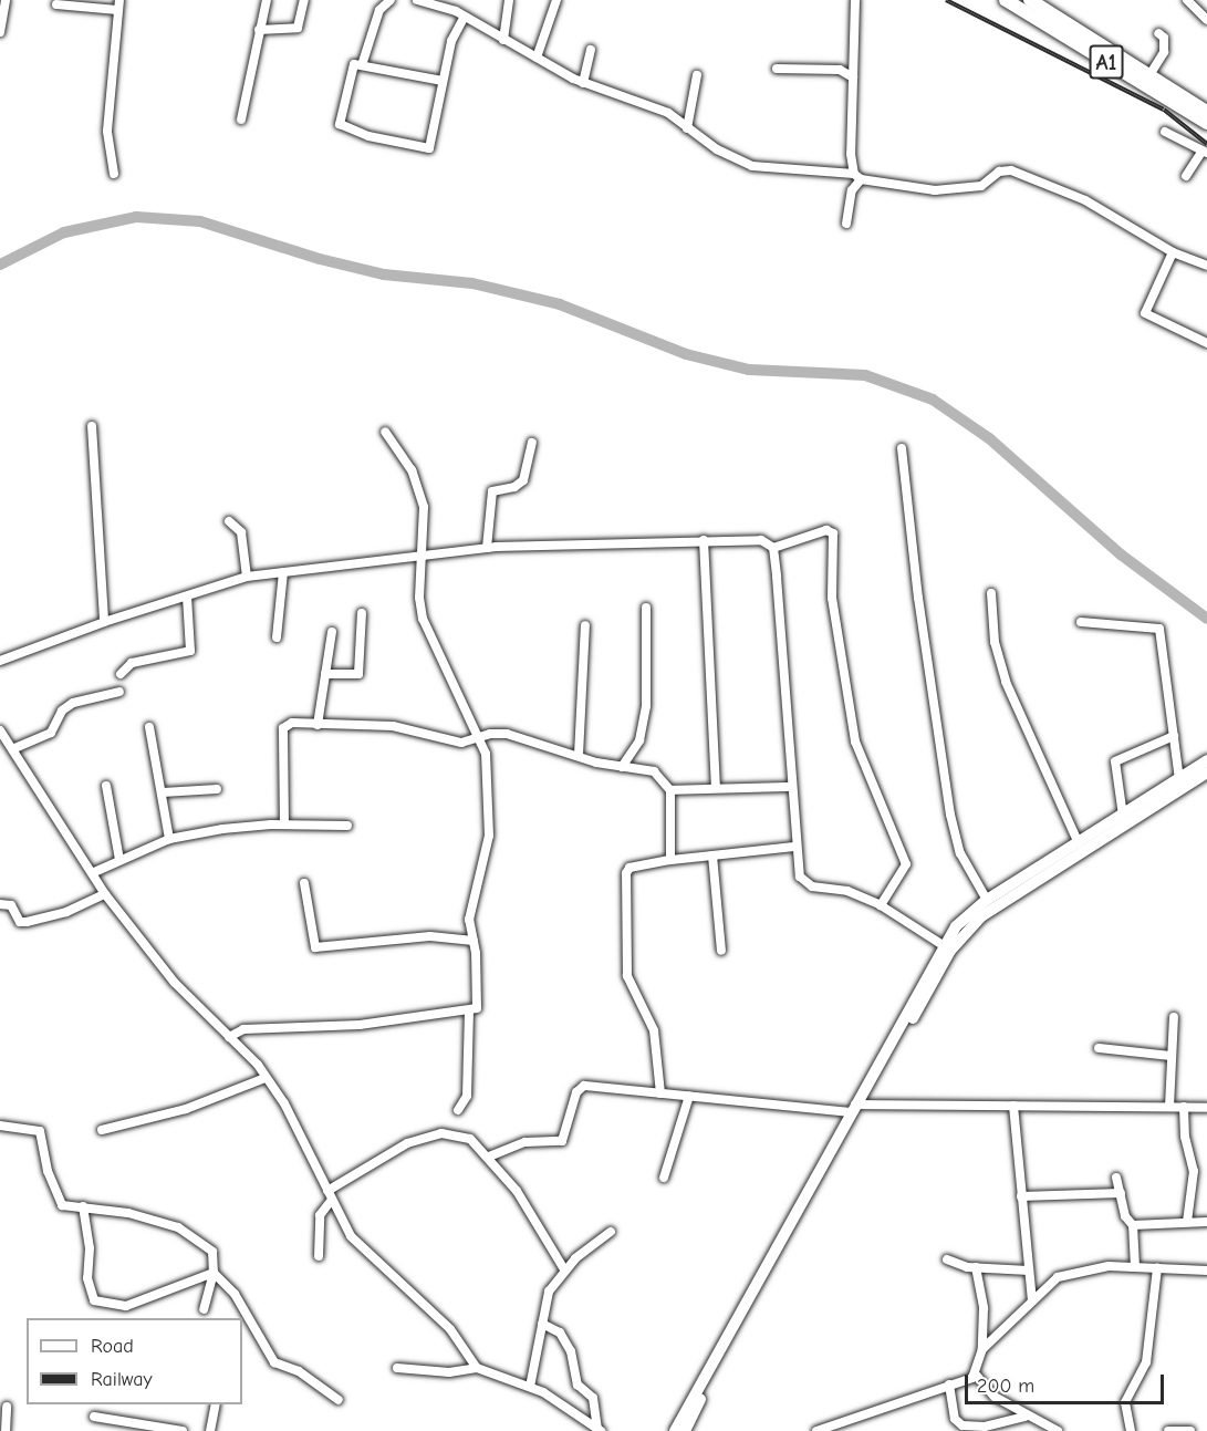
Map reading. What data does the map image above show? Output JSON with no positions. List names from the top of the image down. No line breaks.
{"streets":{"highway":["A1"]},"legend":["Road","Railway"],"scale_bar":"200 m"}
